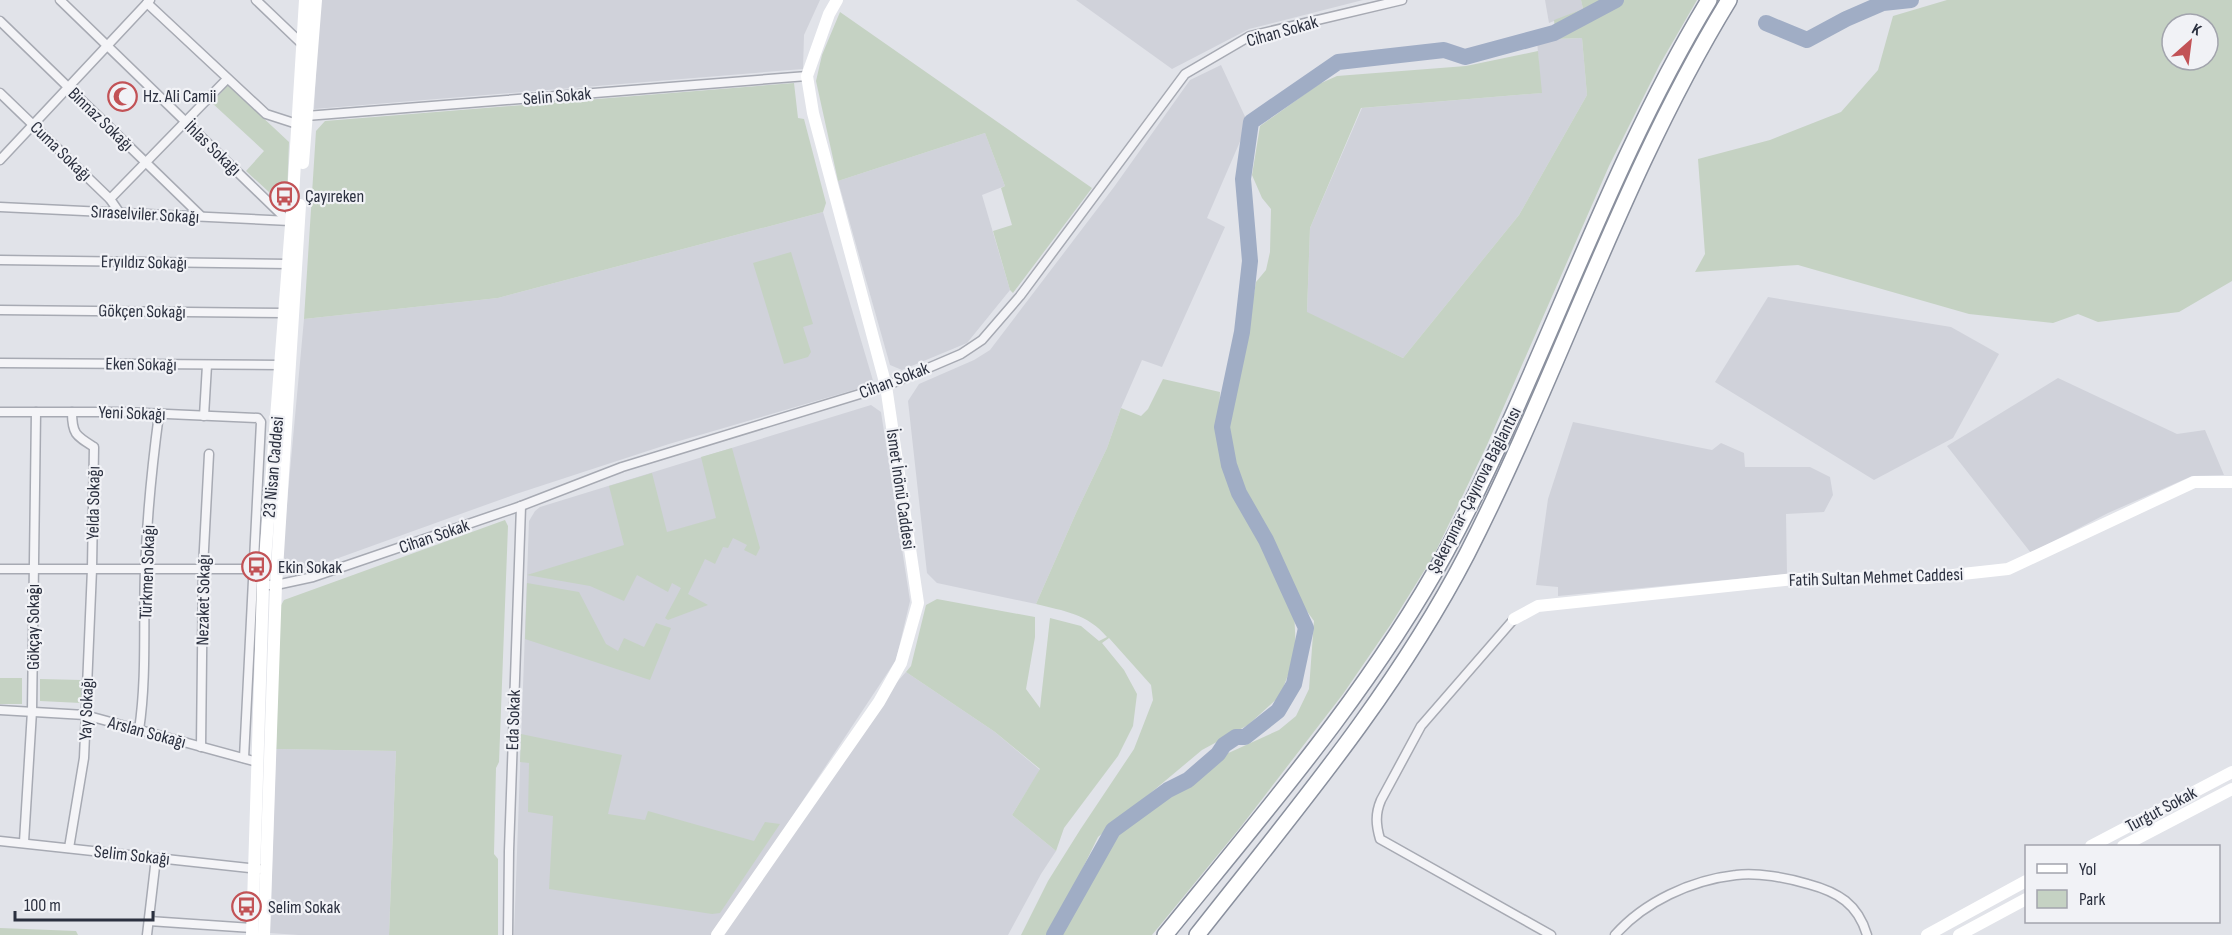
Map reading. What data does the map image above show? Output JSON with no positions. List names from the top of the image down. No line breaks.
{"streets":{"highway":["Şekerpınar-Çayırova Bağlantısı"],"street":["Cihan Sokak","Selin Sokak","Binnaz Sokağı","İhlas Sokağı","Cuma Sokağı","Sıraselviler Sokağı","Eryıldız Sokağı","Gökçen Sokağı","Eken Sokağı","Yeni Sokağı","23 Nisan Caddesi","İsmet İnönü Caddesi","Yelda Sokağı","Türkmen Sokağı","Fatih Sultan Mehmet Caddesi","Nezaket Sokağı","Gökçay Sokağı","Yay Sokağı","Eda Sokak","Arslan Sokağı","Turgut Sokak","Selim Sokağı"]},"crossings":[["Cihan Sokak","23 Nisan Caddesi"],["Cihan Sokak","İsmet İnönü Caddesi"],["Cihan Sokak","Eda Sokak"],["Selin Sokak","23 Nisan Caddesi"],["Selin Sokak","İsmet İnönü Caddesi"],["Binnaz Sokağı","Sıraselviler Sokağı"],["İhlas Sokağı","Sıraselviler Sokağı"],["İhlas Sokağı","23 Nisan Caddesi"],["Cuma Sokağı","Sıraselviler Sokağı"],["Sıraselviler Sokağı","23 Nisan Caddesi"],["Eryıldız Sokağı","23 Nisan Caddesi"],["Gökçen Sokağı","23 Nisan Caddesi"],["Eken Sokağı","23 Nisan Caddesi"],["Yeni Sokağı","Yelda Sokağı"],["Yeni Sokağı","Türkmen Sokağı"],["Yeni Sokağı","Gökçay Sokağı"],["23 Nisan Caddesi","Arslan Sokağı"],["23 Nisan Caddesi","Selim Sokağı"],["Yelda Sokağı","Yay Sokağı"],["Türkmen Sokağı","Arslan Sokağı"],["Nezaket Sokağı","Arslan Sokağı"],["Gökçay Sokağı","Arslan Sokağı"],["Gökçay Sokağı","Selim Sokağı"],["Yay Sokağı","Arslan Sokağı"],["Yay Sokağı","Selim Sokağı"]],"places":{"mosque":["Hz. Ali Camii"],"bus stop":["Çayıreken","Ekin Sokak","Selim Sokak"]},"legend":["Yol","Park"],"scale_bar":"100 m","north":"top right"}
